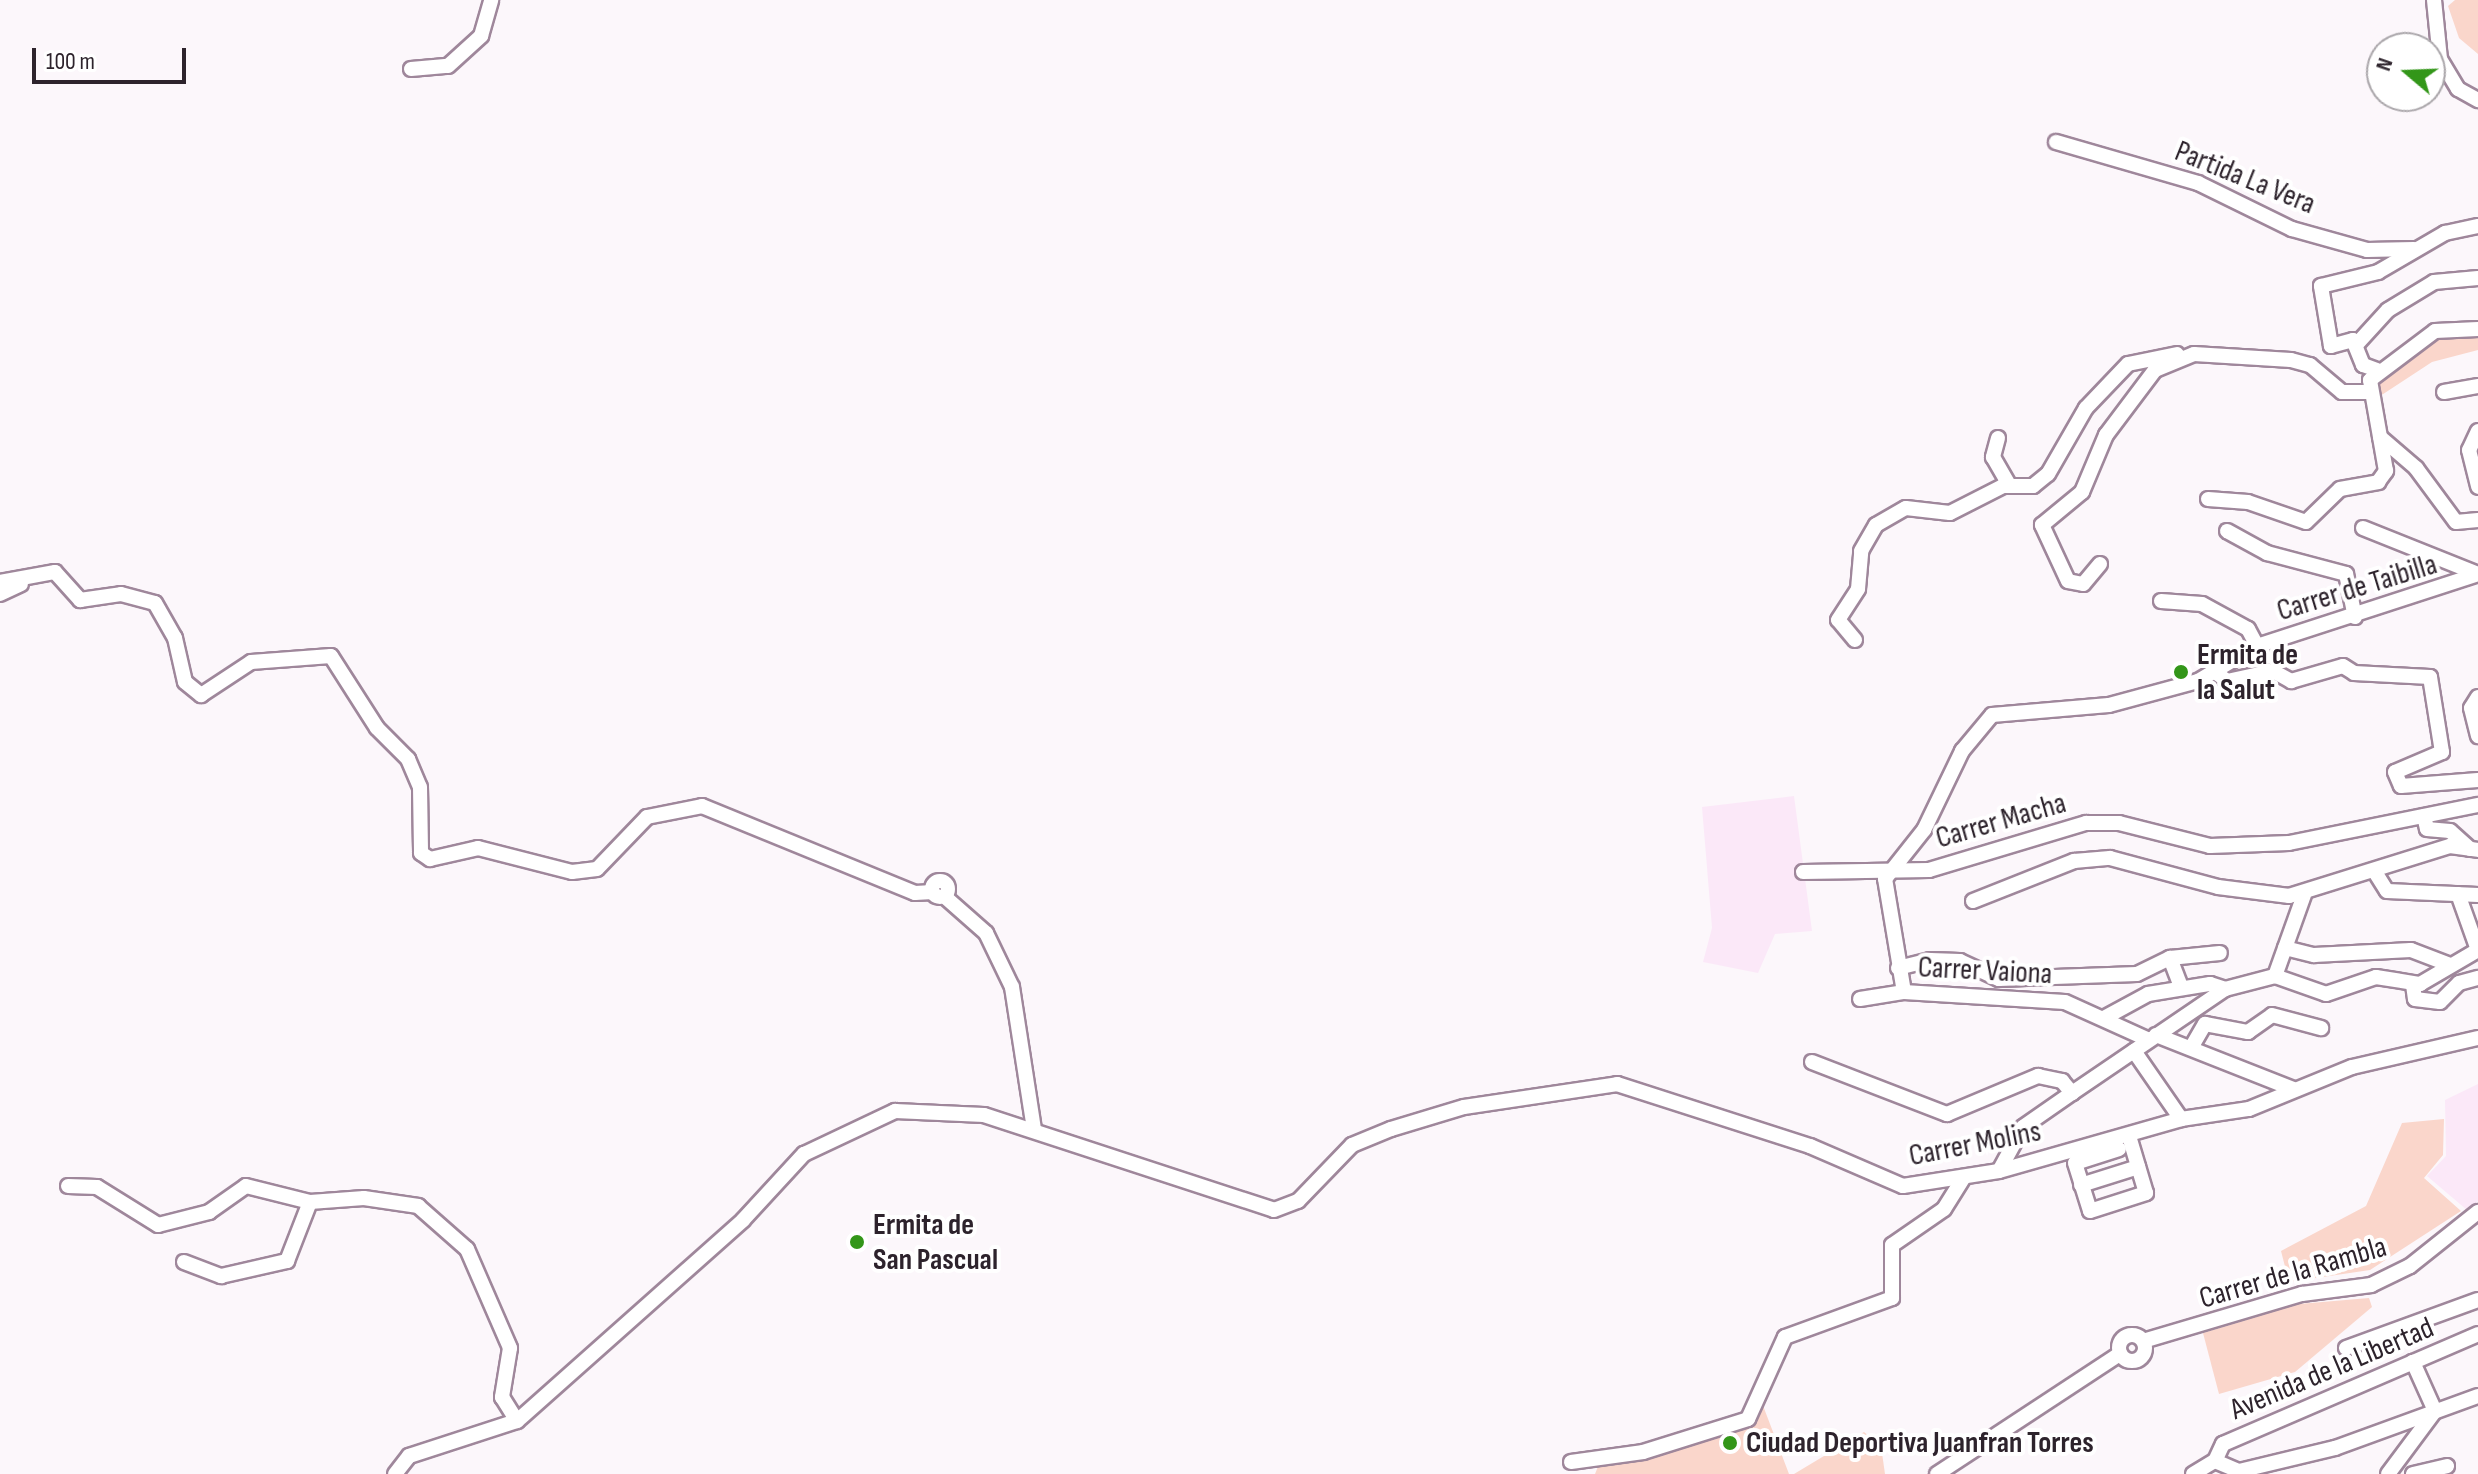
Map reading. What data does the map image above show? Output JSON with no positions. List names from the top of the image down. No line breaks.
{"streets":{"street":["Partida La Vera","Carrer de Taibilla","Carrer Macha","Carrer Vaiona","Carrer Molins","Carrer de la Rambla","Avenida de la Libertad"]},"crossings":[["Carrer de Taibilla","Carrer Macha"],["Carrer Vaiona","Carrer Molins"]],"places":["Ermita de la Salut","Ermita de San Pascual","Ciudad Deportiva Juanfran Torres"],"scale_bar":"100 m","north":"left"}
